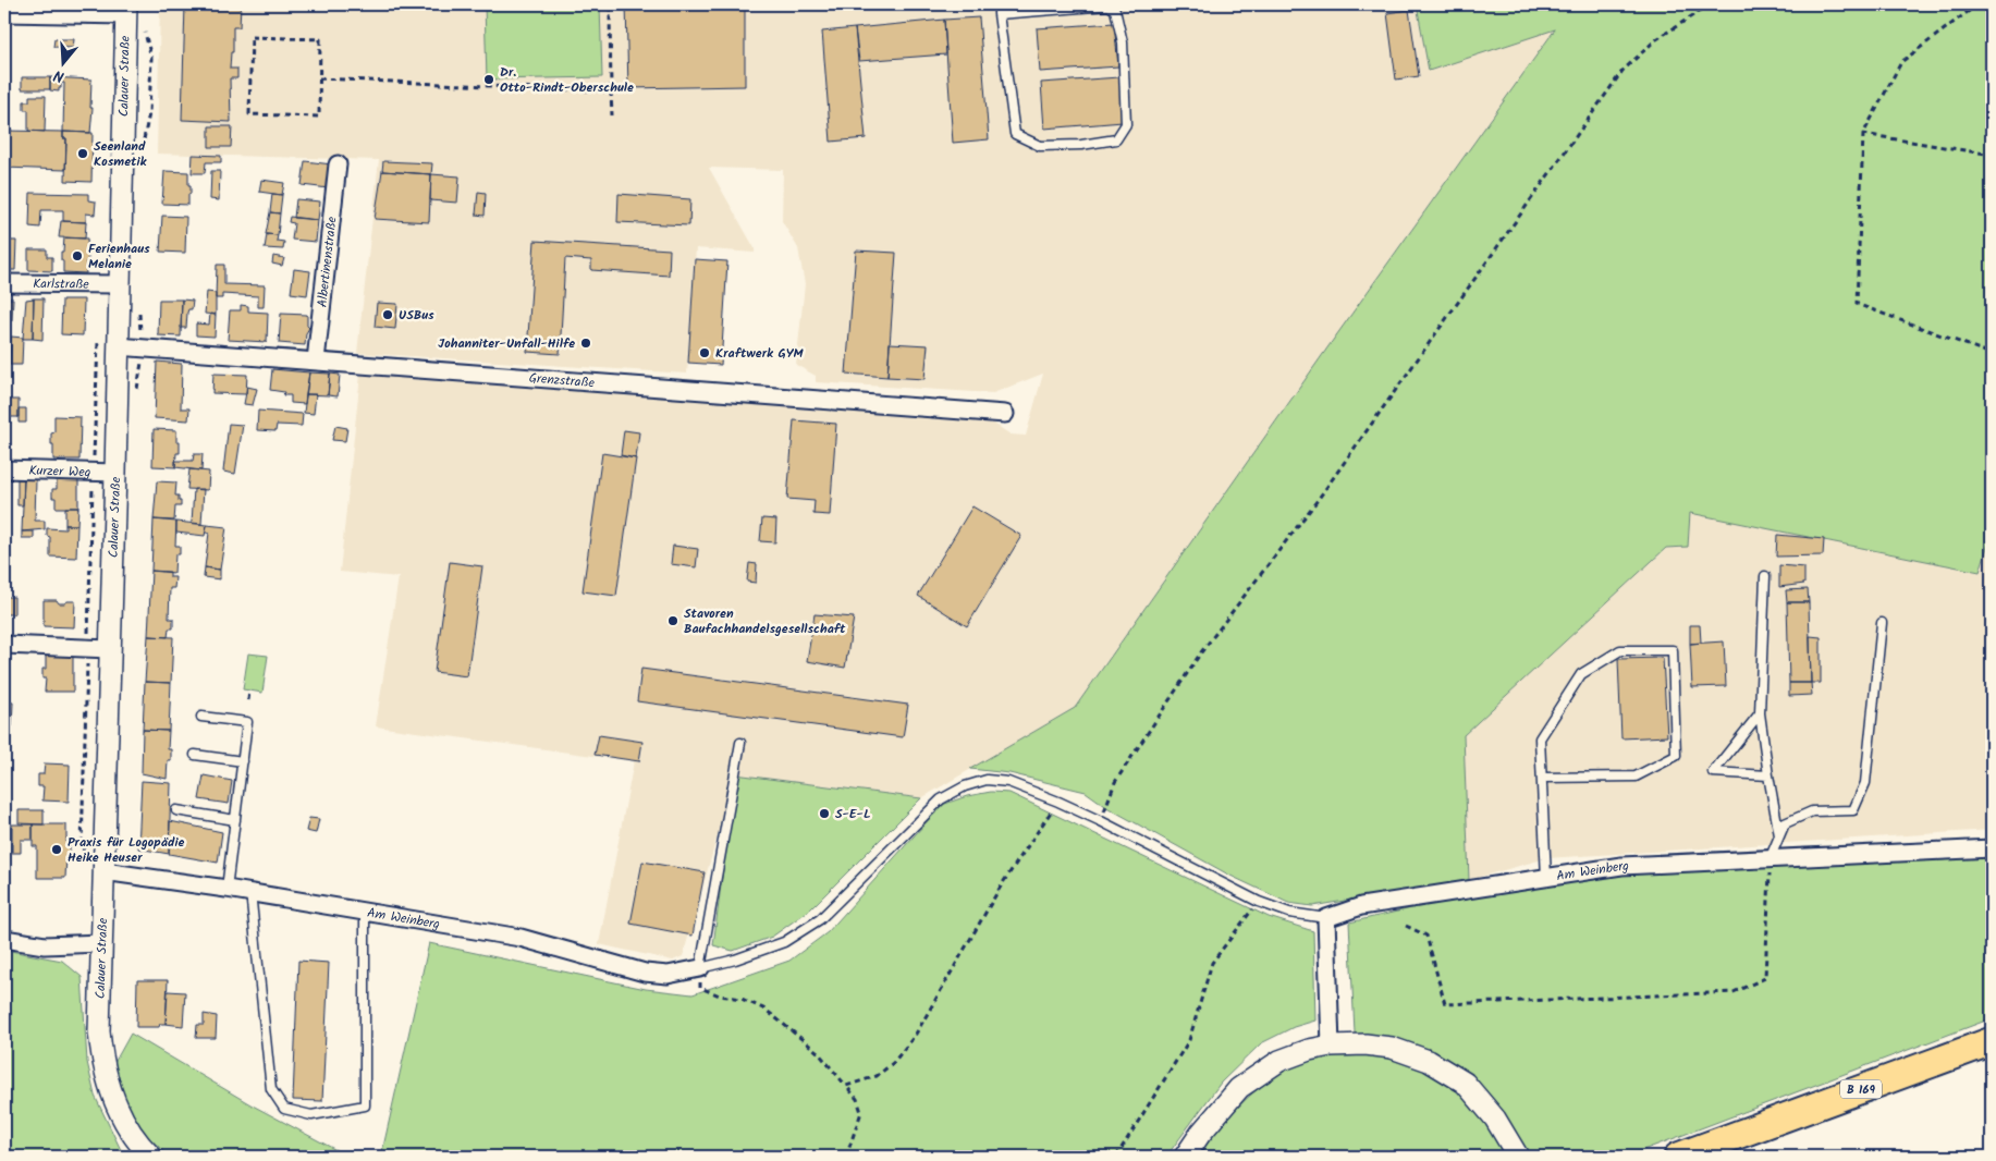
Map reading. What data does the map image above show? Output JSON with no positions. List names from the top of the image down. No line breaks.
{"streets":{"highway":["B 169"],"street":["Calauer Straße","Albertinenstraße","Karlstraße","Grenzstraße","Kurzer Weg","Am Weinberg"]},"crossings":[["Calauer Straße","Karlstraße"],["Calauer Straße","Grenzstraße"],["Calauer Straße","Kurzer Weg"],["Calauer Straße","Am Weinberg"],["Albertinenstraße","Grenzstraße"]],"places":["Dr. Otto-Rindt-Oberschule","Seenland Kosmetik","Ferienhaus Melanie","USBus","Johanniter-Unfall-Hilfe","Kraftwerk GYM","Stavoren Baufachhandelsgesellschaft","S-E-L","Praxis für Logopädie Heike Heuser"],"north":"bottom"}
